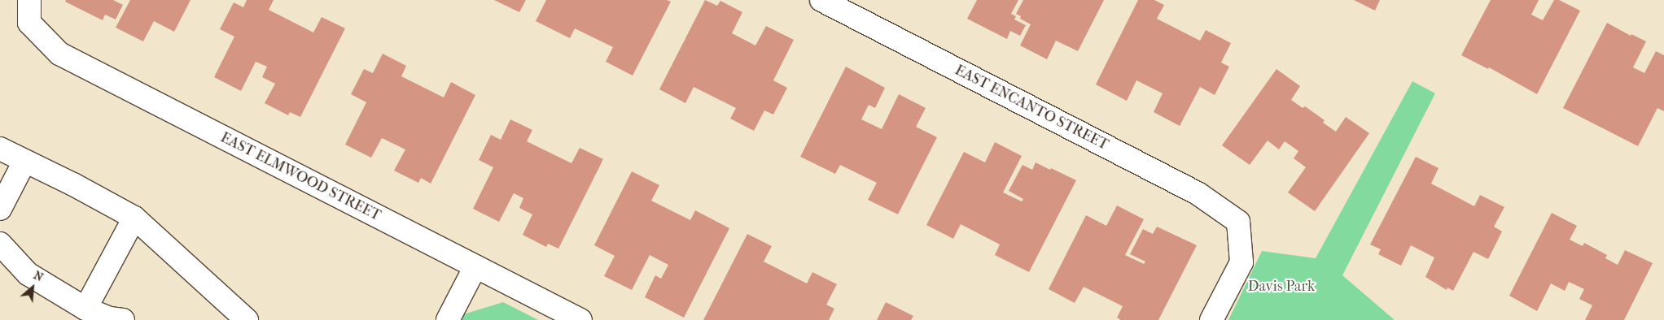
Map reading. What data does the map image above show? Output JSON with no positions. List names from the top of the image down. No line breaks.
{"streets":{"street":["EAST ENCANTO STREET","EAST ELMWOOD STREET"]},"parks":["Davis Park"],"north":"top right"}
